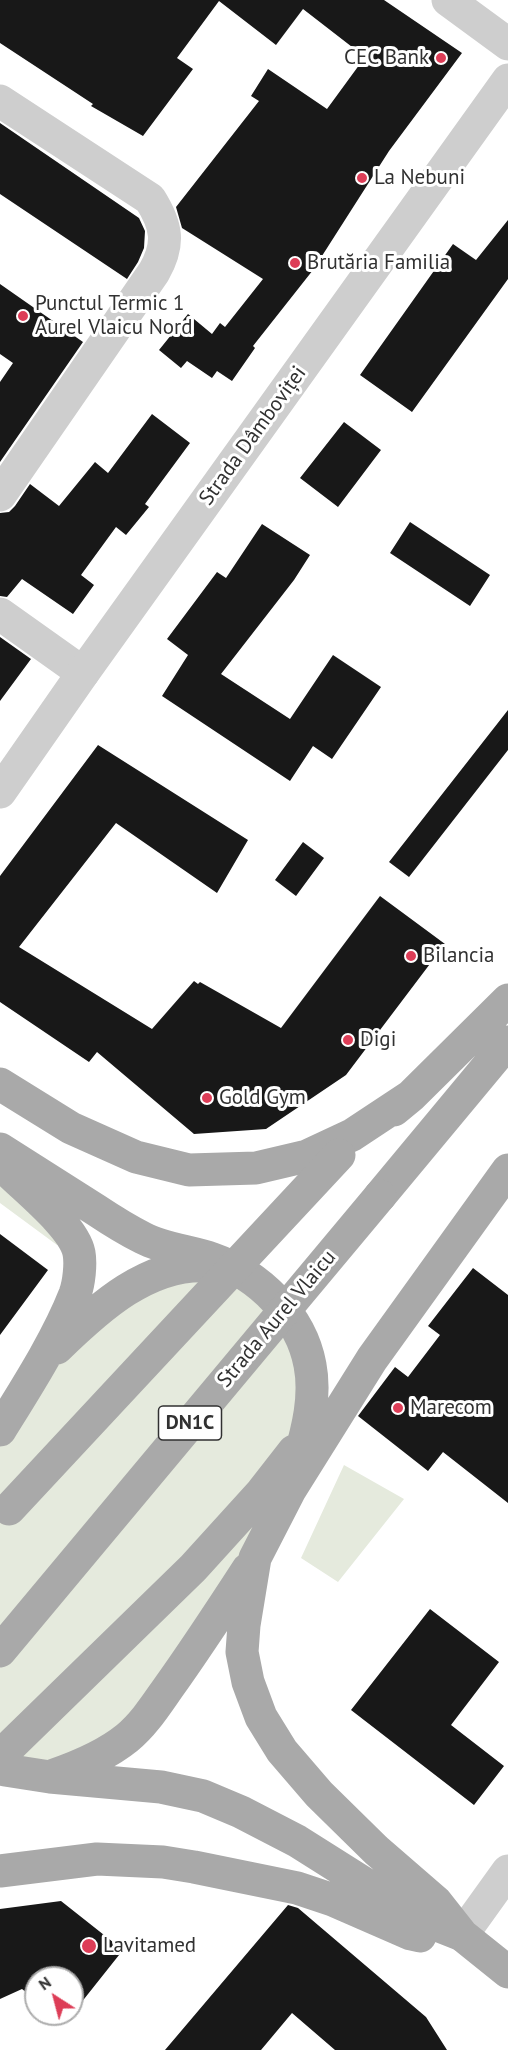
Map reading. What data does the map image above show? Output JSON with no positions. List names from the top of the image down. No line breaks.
{"streets":{"main road":["Strada Aurel Vlaicu","DN1C"],"street":["Strada Dâmboviței"]},"places":["CEC Bank","La Nebuni","Brutăria Familia","Punctul Termic 1 Aurel Vlaicu Nord","Bilancia","Digi","Gold Gym","Marecom","Lavitamed"],"north":"top left"}
